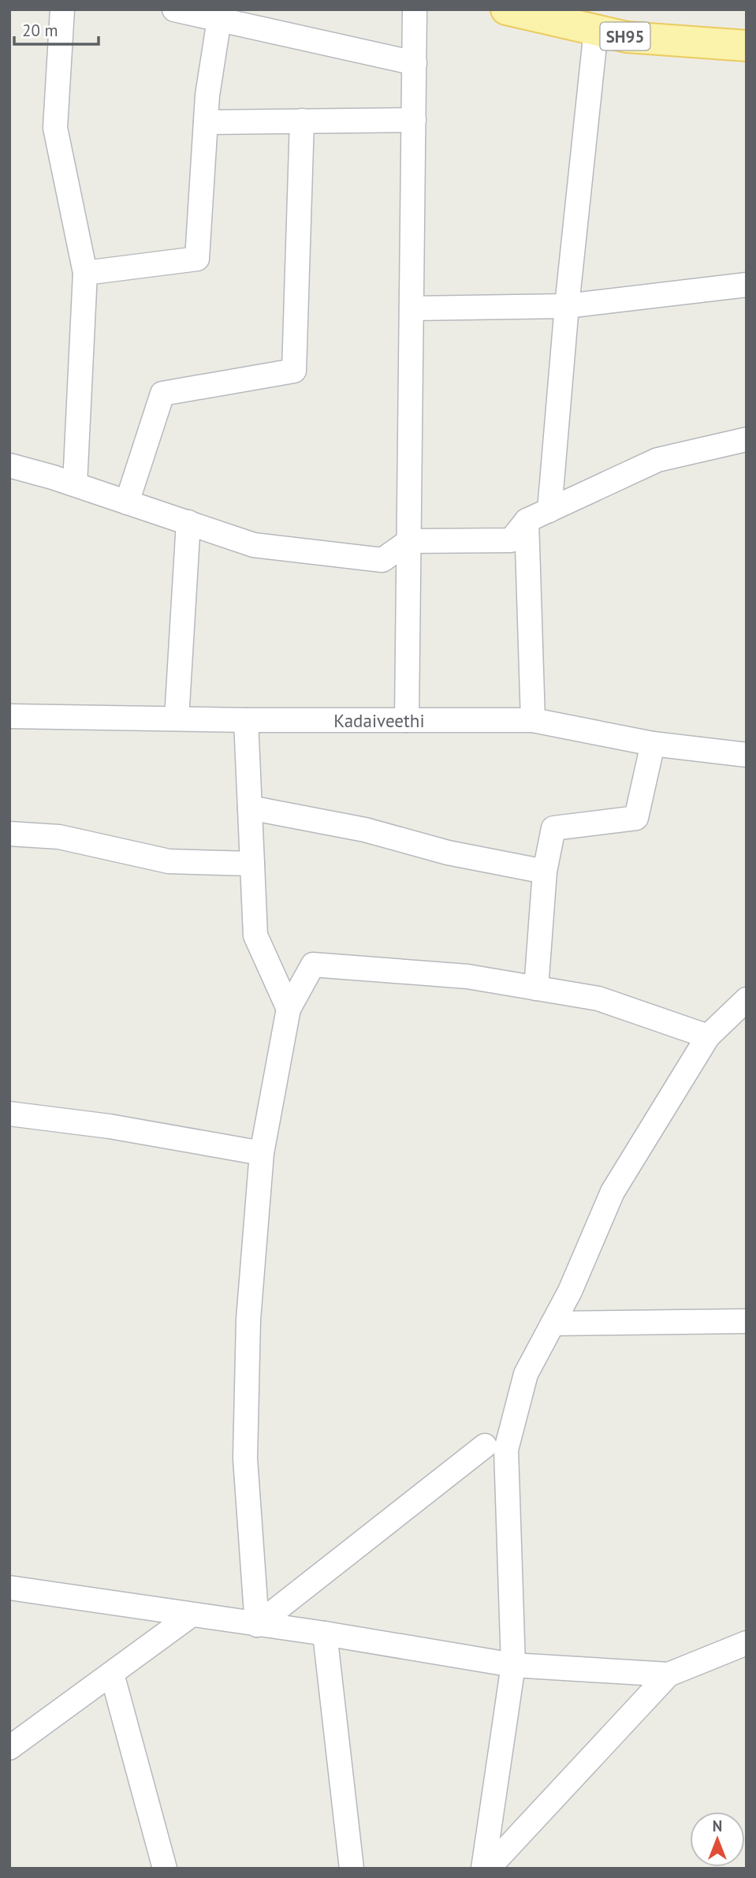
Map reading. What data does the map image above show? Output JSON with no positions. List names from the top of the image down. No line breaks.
{"streets":{"main road":["SH95"],"street":["Kadaiveethi"]},"scale_bar":"20 m","north":"top"}
